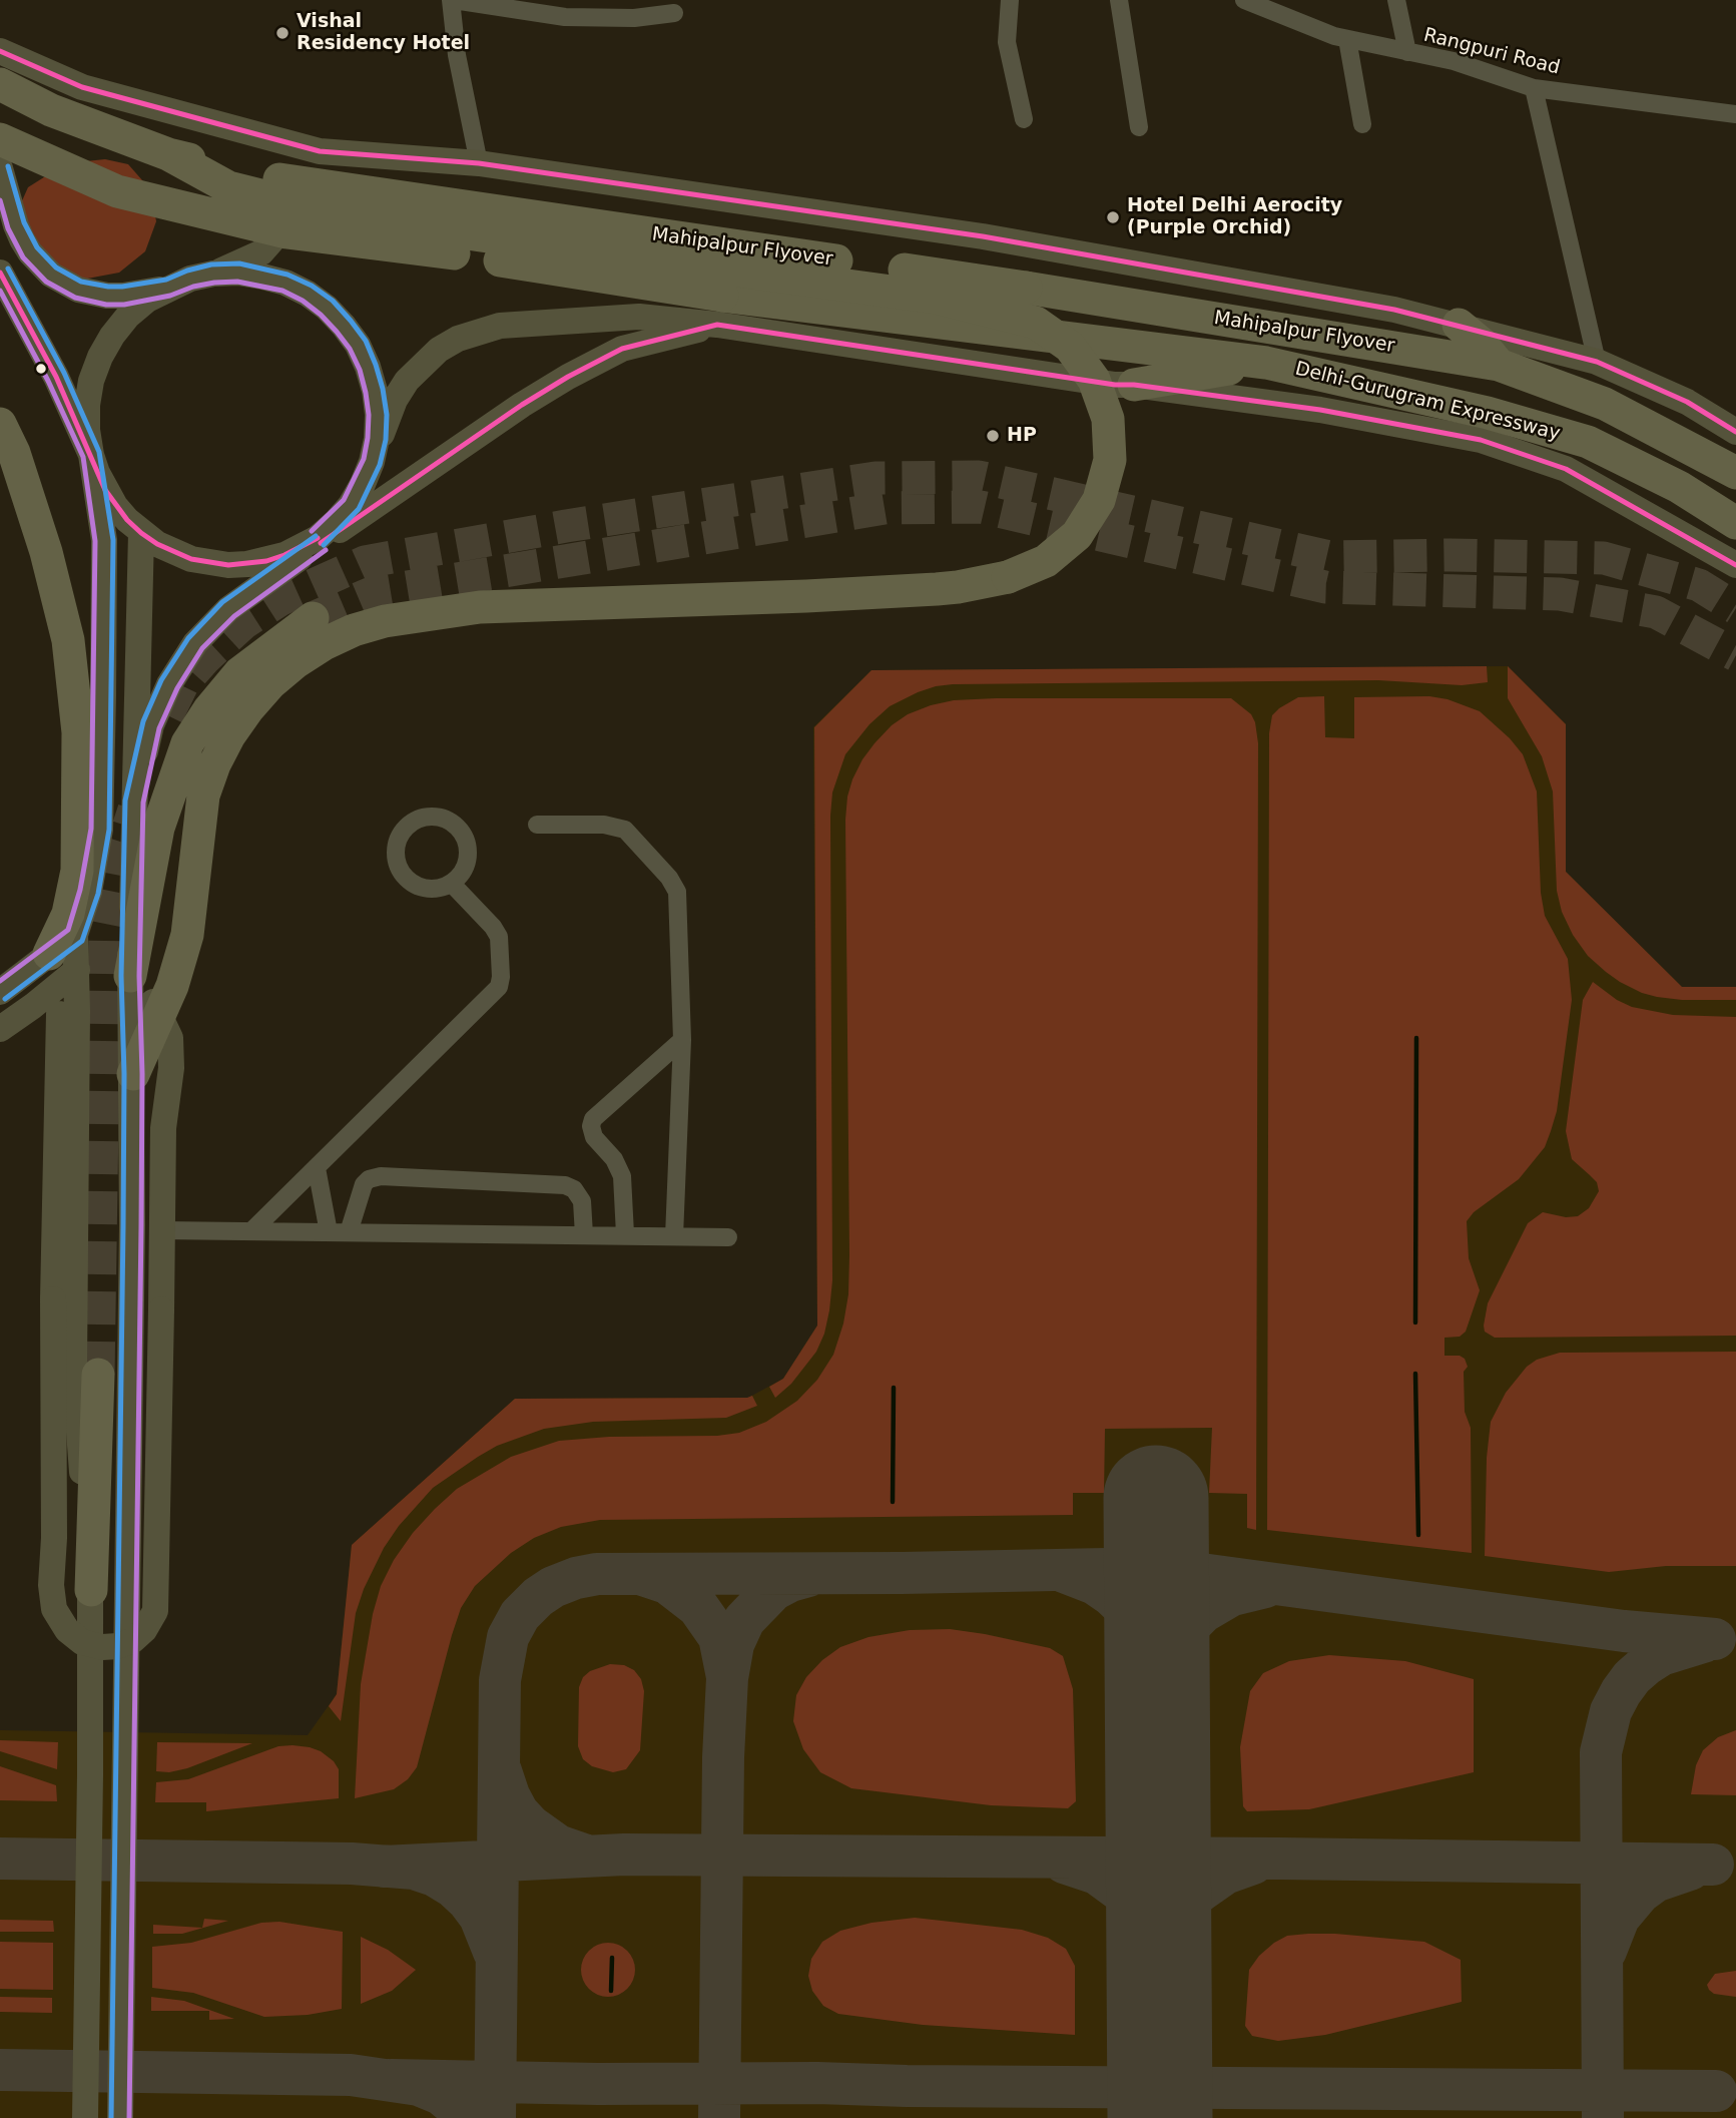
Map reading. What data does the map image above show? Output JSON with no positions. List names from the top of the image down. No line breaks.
{"streets":{"highway":["Mahipalpur Flyover","Delhi-Gurugram Expressway"],"street":["Rangpuri Road"]},"crossings":[["Mahipalpur Flyover","Delhi-Gurugram Expressway"]],"places":["Vishal Residency Hotel","Hotel Delhi Aerocity (Purple Orchid)","HP"]}
